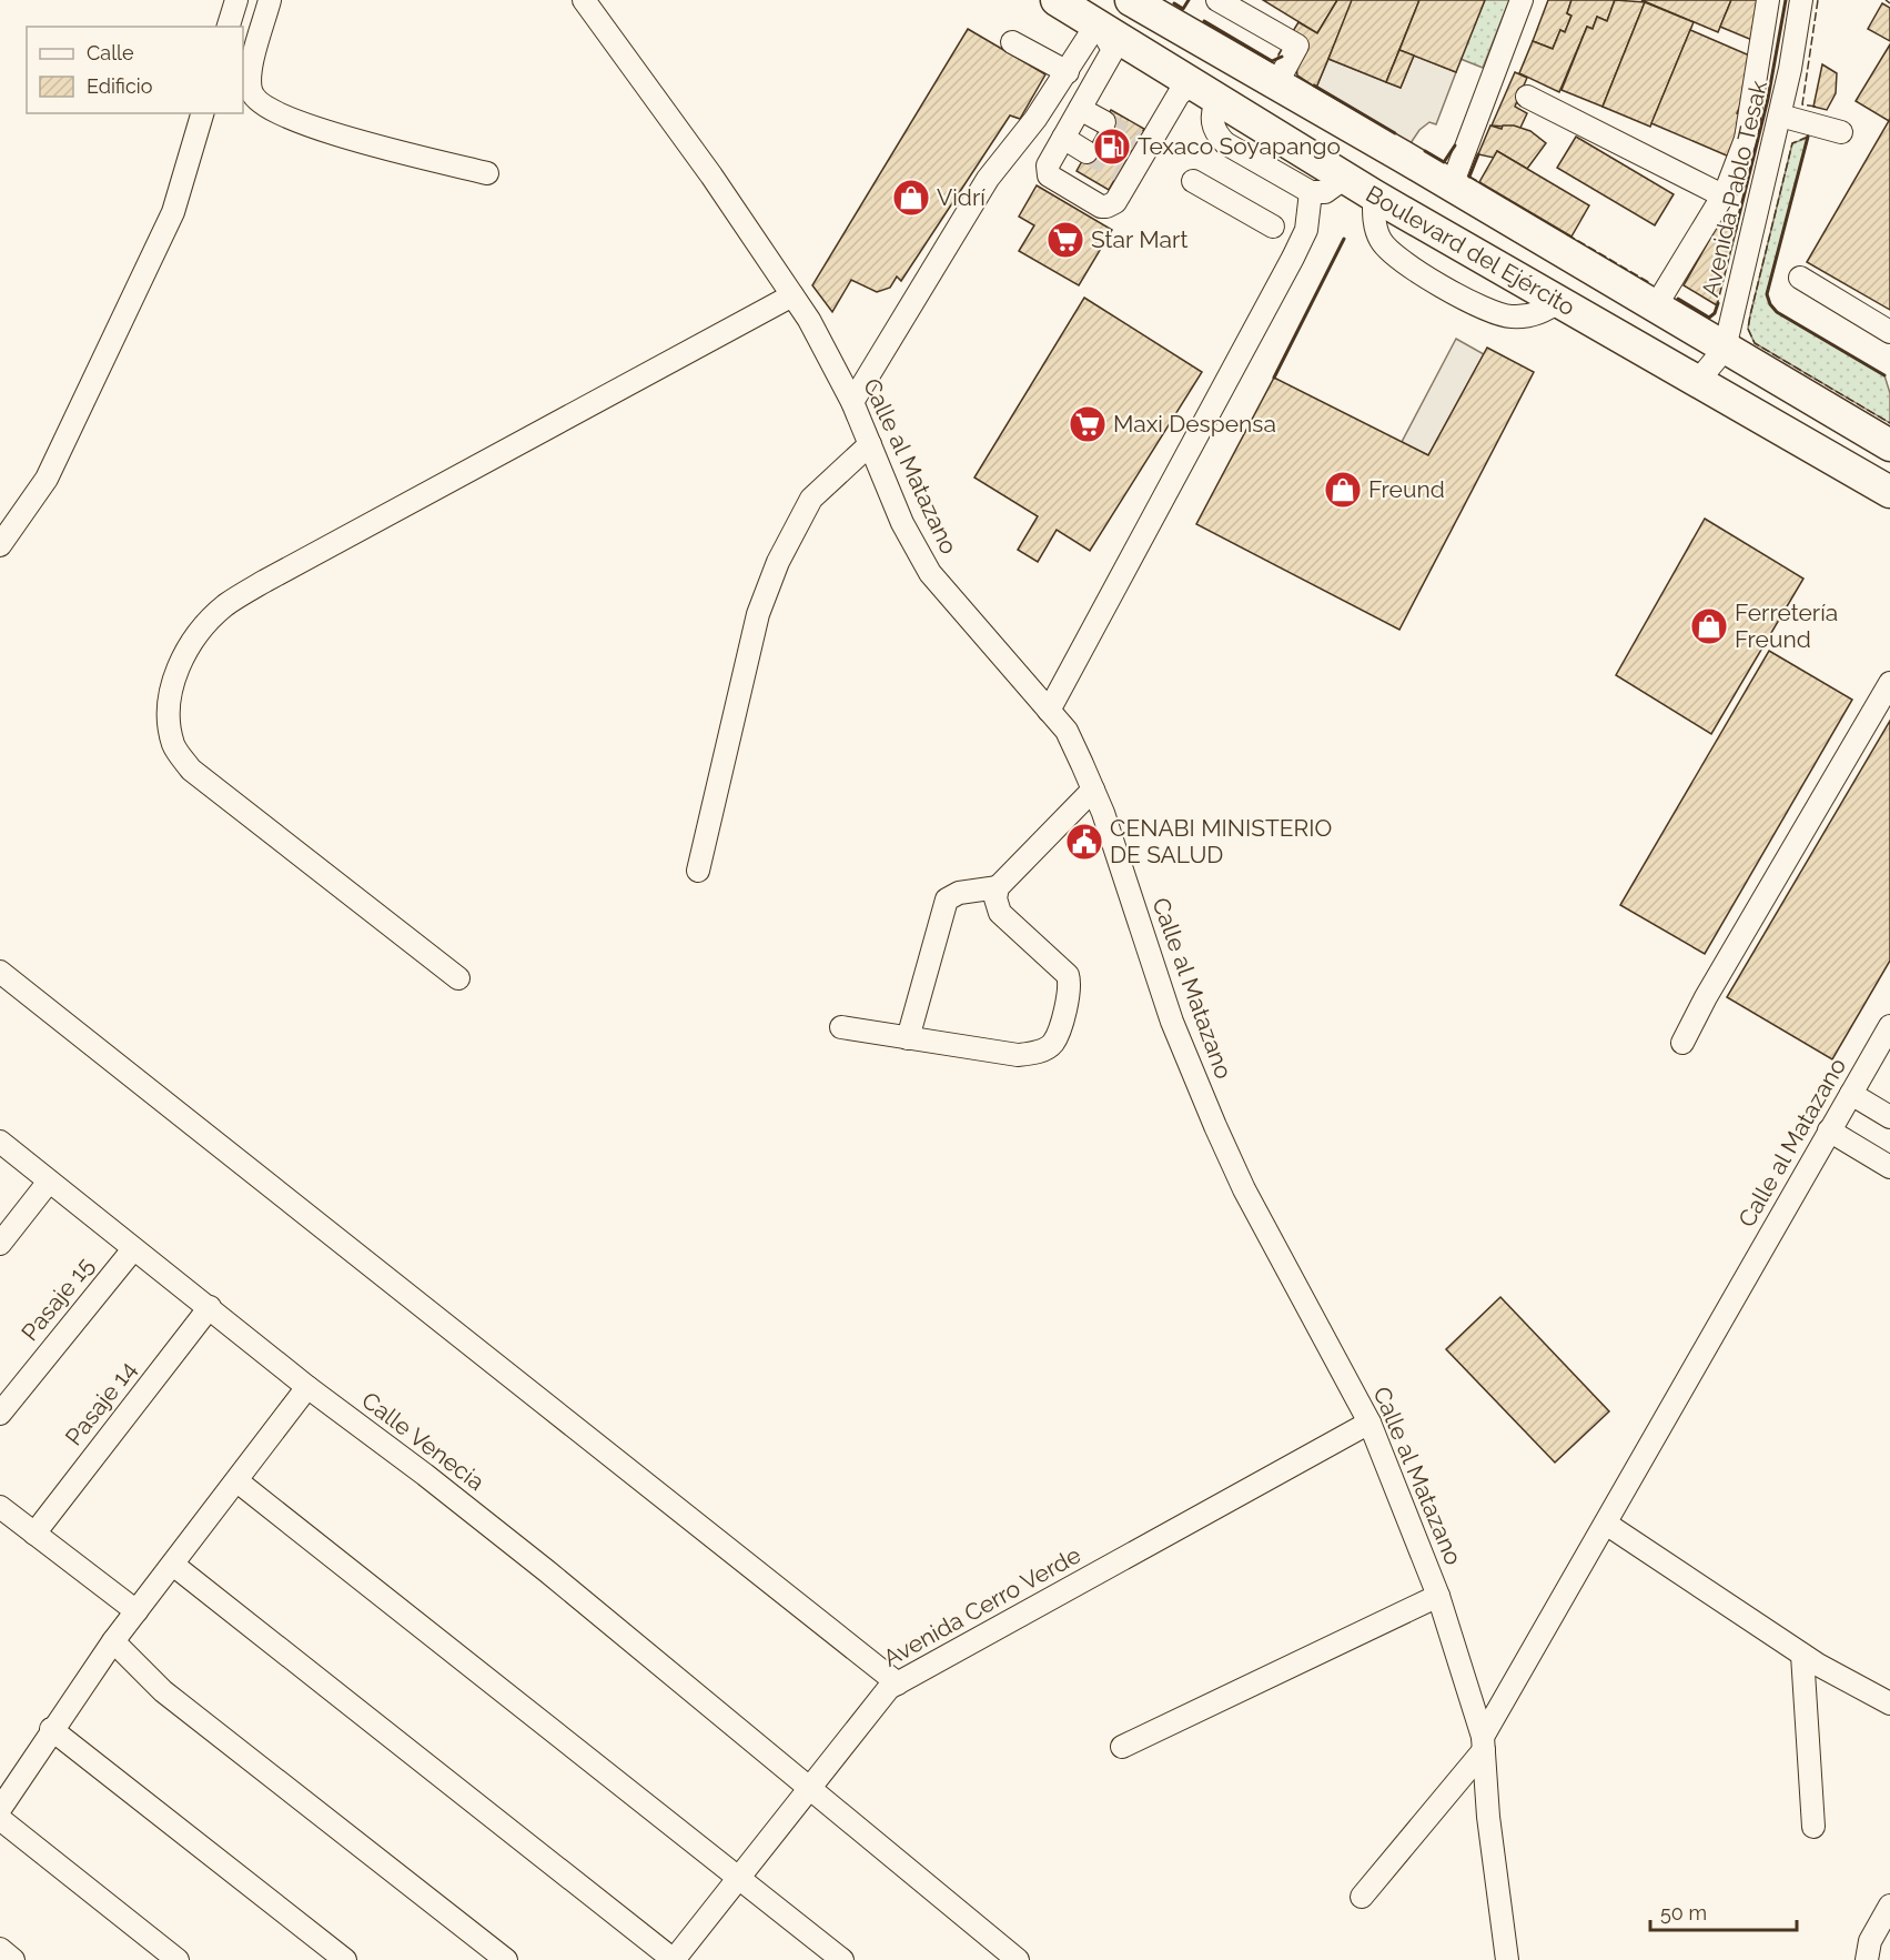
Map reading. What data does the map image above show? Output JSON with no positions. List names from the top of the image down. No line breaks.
{"streets":{"highway":["Boulevard del Ejército"],"street":["Avenida Pablo Tesak","Calle al Matazano","Pasaje 15","Pasaje 14","Calle Venecia","Avenida Cerro Verde"]},"crossings":[["Avenida Pablo Tesak","Boulevard del Ejército"],["Calle al Matazano","Avenida Cerro Verde"],["Pasaje 15","Calle Venecia"],["Pasaje 14","Calle Venecia"],["Calle Venecia","Avenida Cerro Verde"]],"places":{"fuel station":["Texaco Soyapango"],"shop":["Vidrí","Freund","Ferretería Freund"],"supermarket":["Star Mart","Maxi Despensa"],"public building":["CENABI MINISTERIO DE SALUD"]},"legend":["Calle","Edificio"],"scale_bar":"50 m"}
